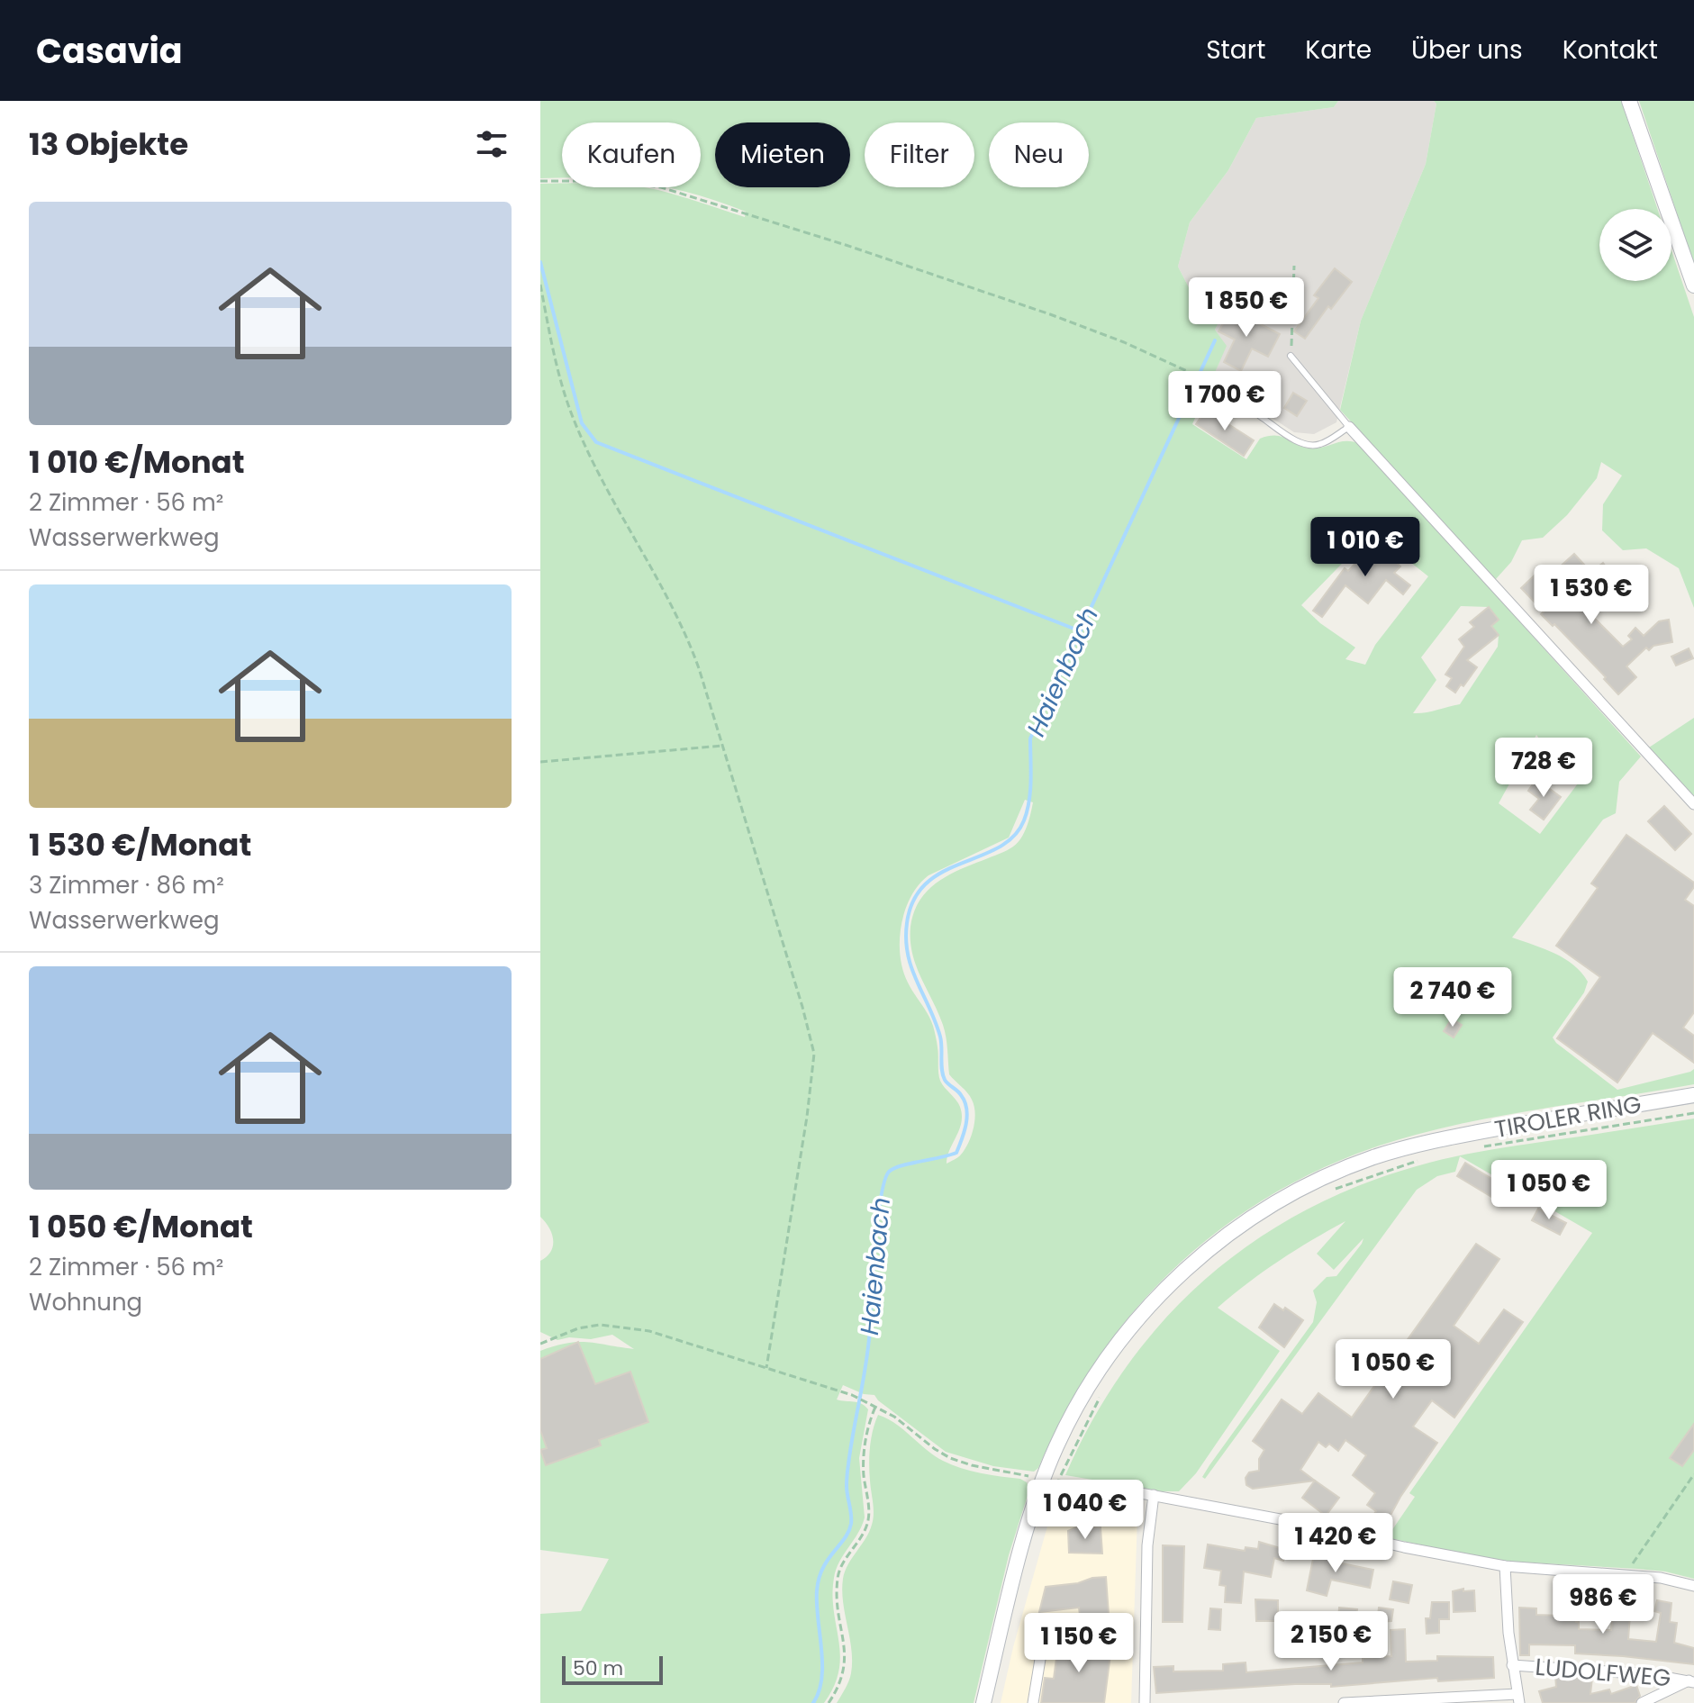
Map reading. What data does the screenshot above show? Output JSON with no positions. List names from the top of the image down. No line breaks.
{"streets":{"main road":["TIROLER RING"],"street":["LUDOLFWEG"]},"water":["Haienbach"],"scale_bar":"50 m","page":{"header":"Casavia","nav":["Start","Karte","Über uns","Kontakt"],"heading":"13 Objekte","chip":["Kaufen","Mieten","Filter","Neu"],"list":[{"name":"1 010 €/Monat","note":"2 Zimmer · 56 m² · Wasserwerkweg"},{"name":"1 530 €/Monat","note":"3 Zimmer · 86 m² · Wasserwerkweg"},{"name":"1 050 €/Monat","note":"2 Zimmer · 56 m² · Wohnung"}],"price":["1 850 €","1 700 €","1 010 €","1 530 €","728 €","2 740 €","1 050 €","1 050 €","1 040 €","1 420 €","986 €","2 150 €","1 150 €"],"scale":"50 m"}}
